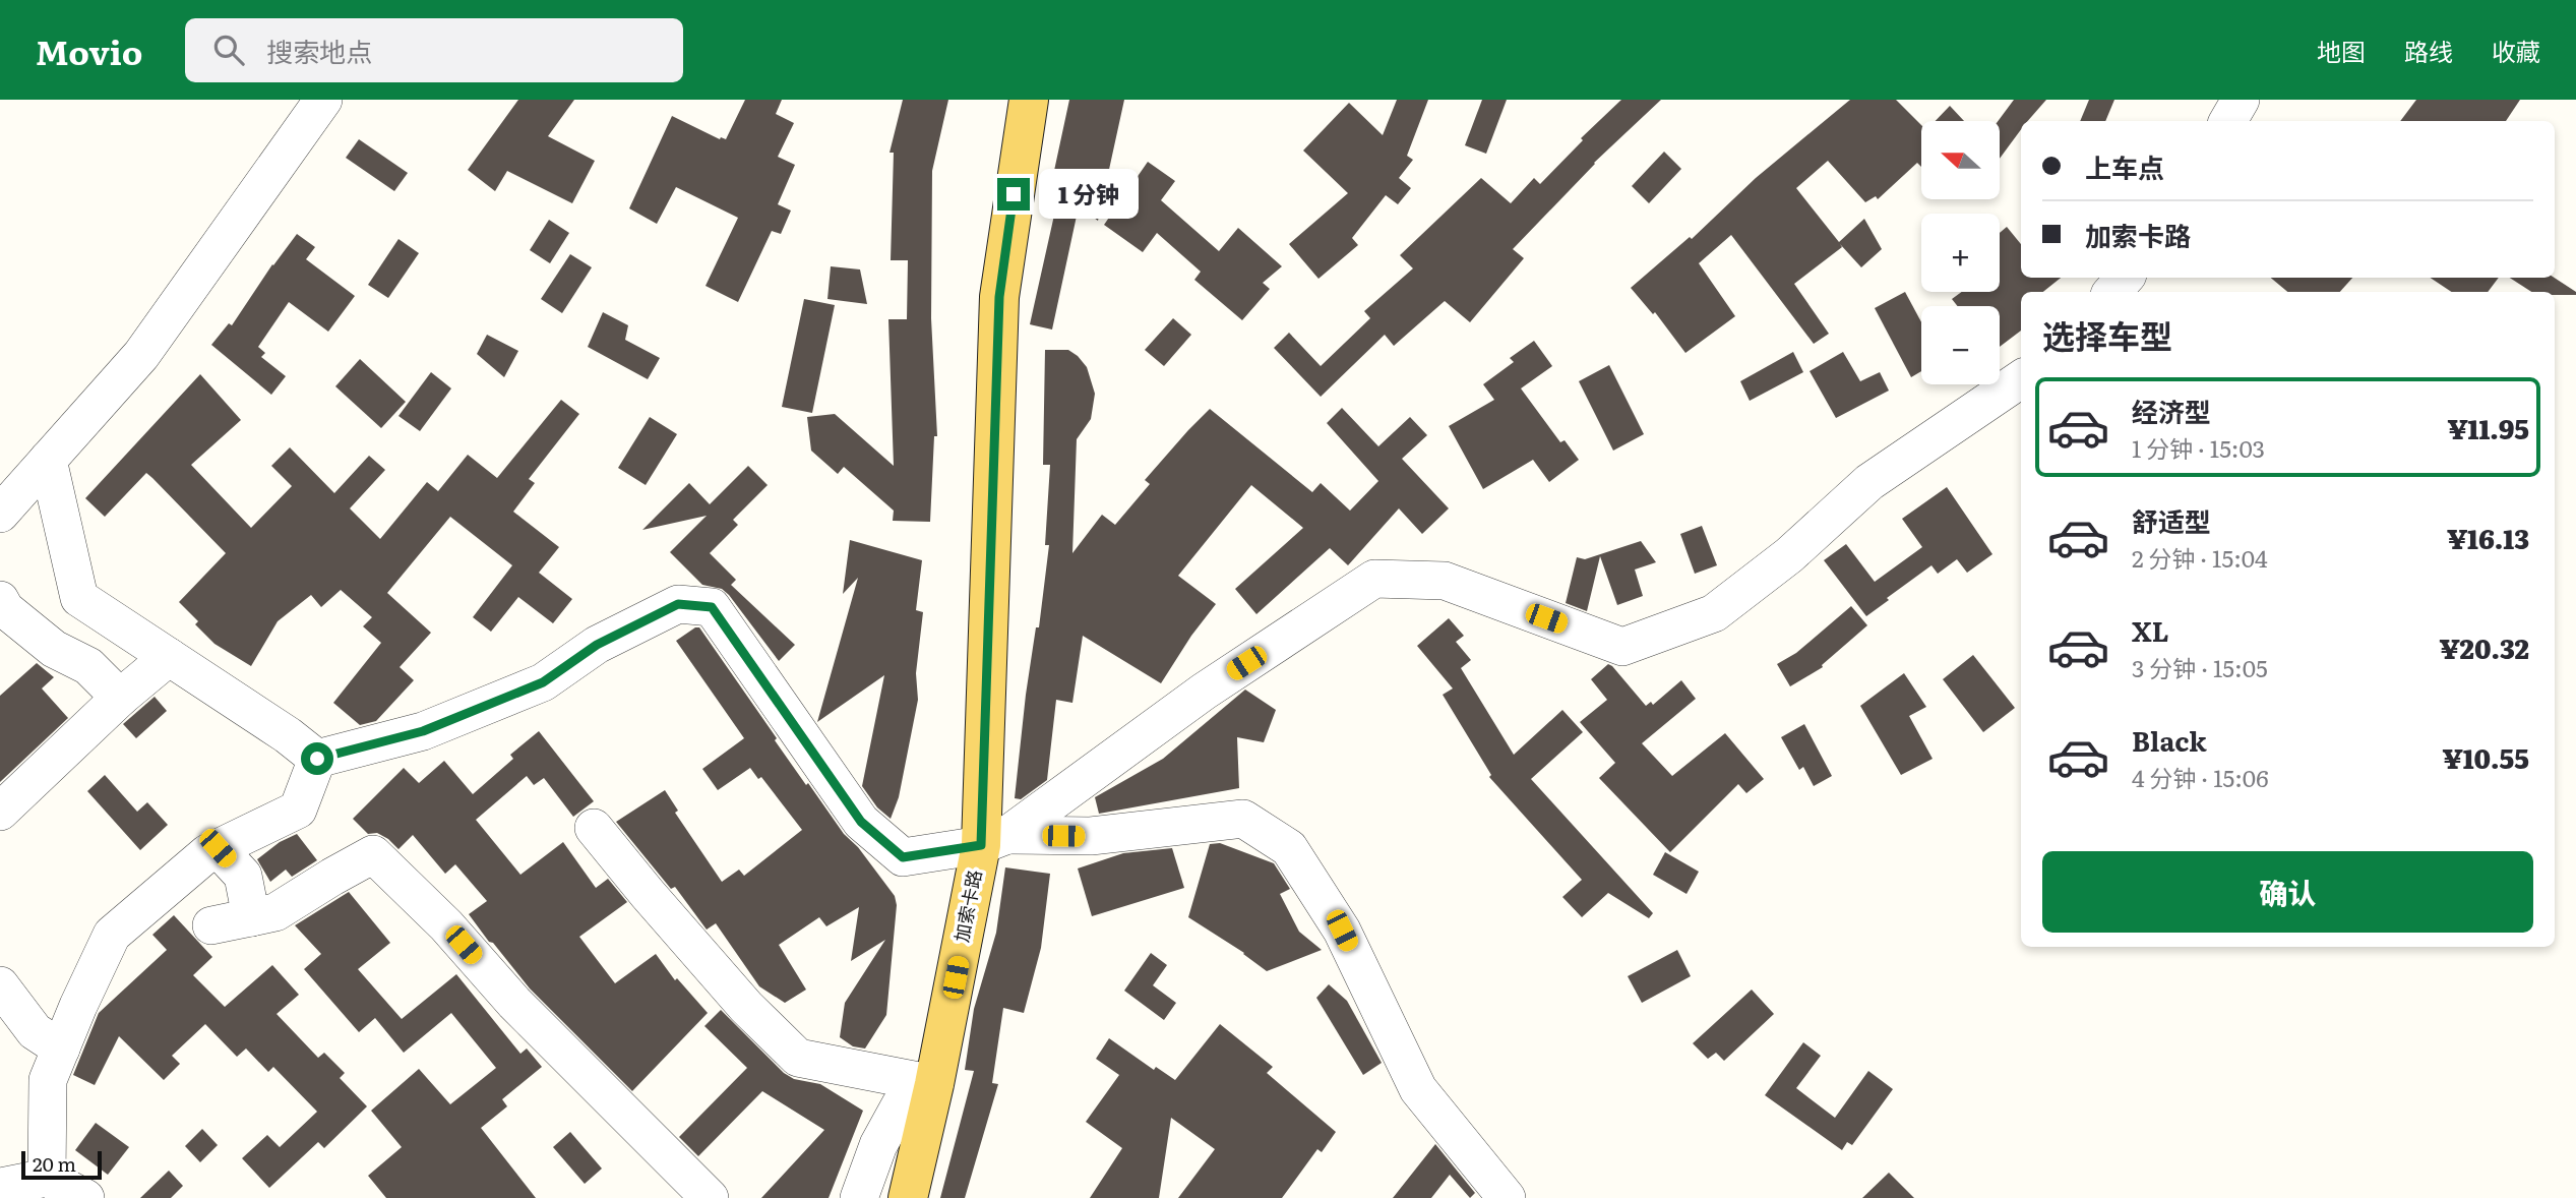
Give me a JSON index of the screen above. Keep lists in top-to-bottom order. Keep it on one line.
{"streets":{"main road":["加索卡路"]},"scale_bar":"20 m","north":"left","page":{"header":"Movio","search":"搜索地点","nav":["地图","路线","收藏"],"map_buttons":["+","−"],"banner":["上车点","加索卡路"],"bubble":"1 分钟","heading":"选择车型","list":[{"name":"经济型","note":"1 分钟 · 15:03","value":"¥11.95"},{"name":"舒适型","note":"2 分钟 · 15:04","value":"¥16.13"},{"name":"XL","note":"3 分钟 · 15:05","value":"¥20.32"},{"name":"Black","note":"4 分钟 · 15:06","value":"¥10.55"}],"buttons":"确认","scale":"20 m"}}
